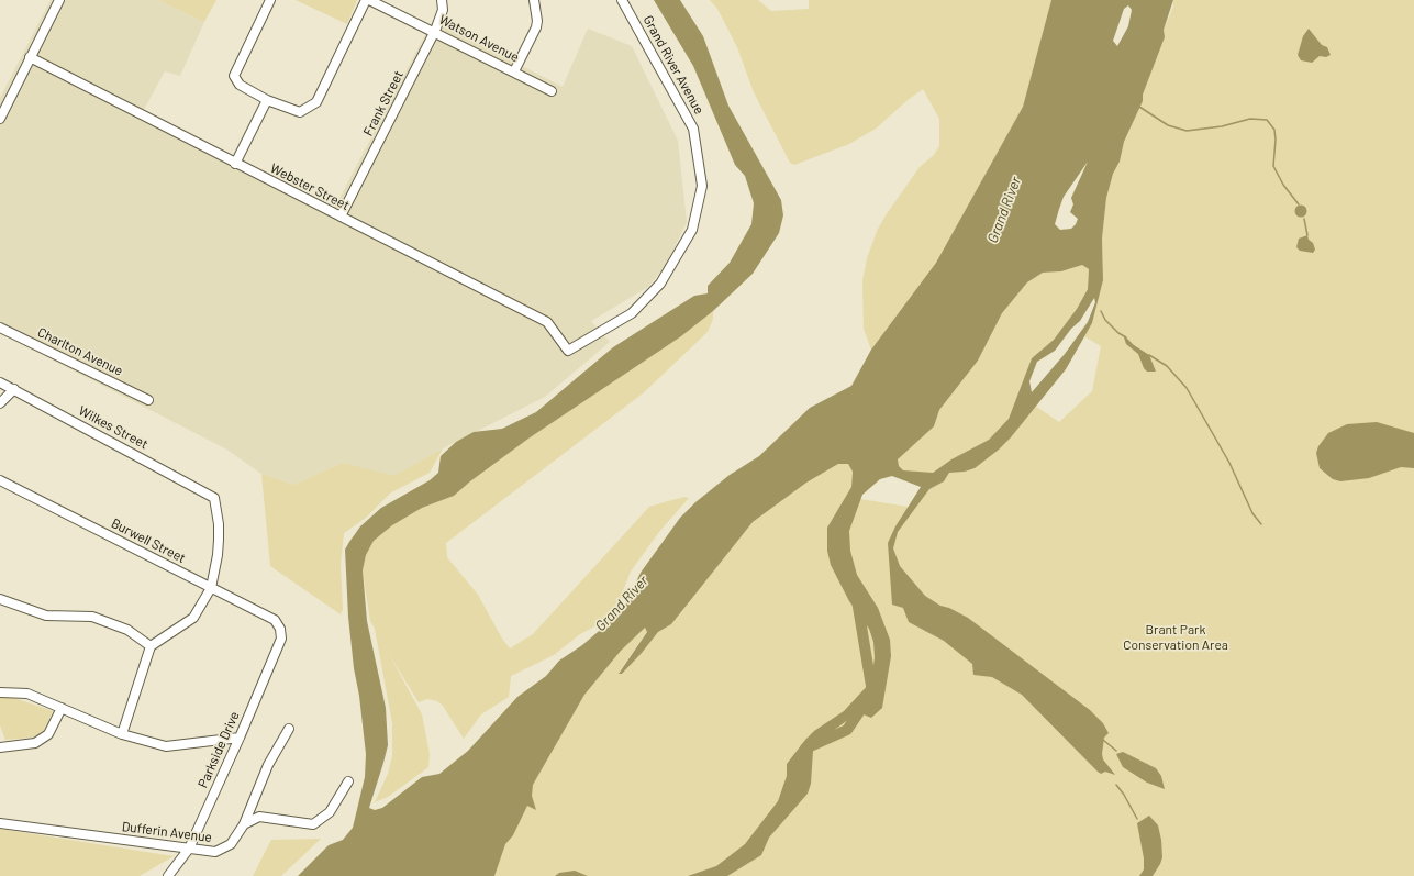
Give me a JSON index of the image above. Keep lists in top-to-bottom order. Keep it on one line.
{"streets":{"street":["Watson Avenue","Grand River Avenue","Frank Street","Webster Street","Charlton Avenue","Wilkes Street","Burwell Street","Parkside Drive","Dufferin Avenue"]},"crossings":[["Watson Avenue","Frank Street"],["Grand River Avenue","Webster Street"],["Frank Street","Webster Street"],["Wilkes Street","Burwell Street"],["Burwell Street","Parkside Drive"],["Parkside Drive","Dufferin Avenue"]],"water":["Grand River"],"parks":["Brant Park Conservation Area"]}
